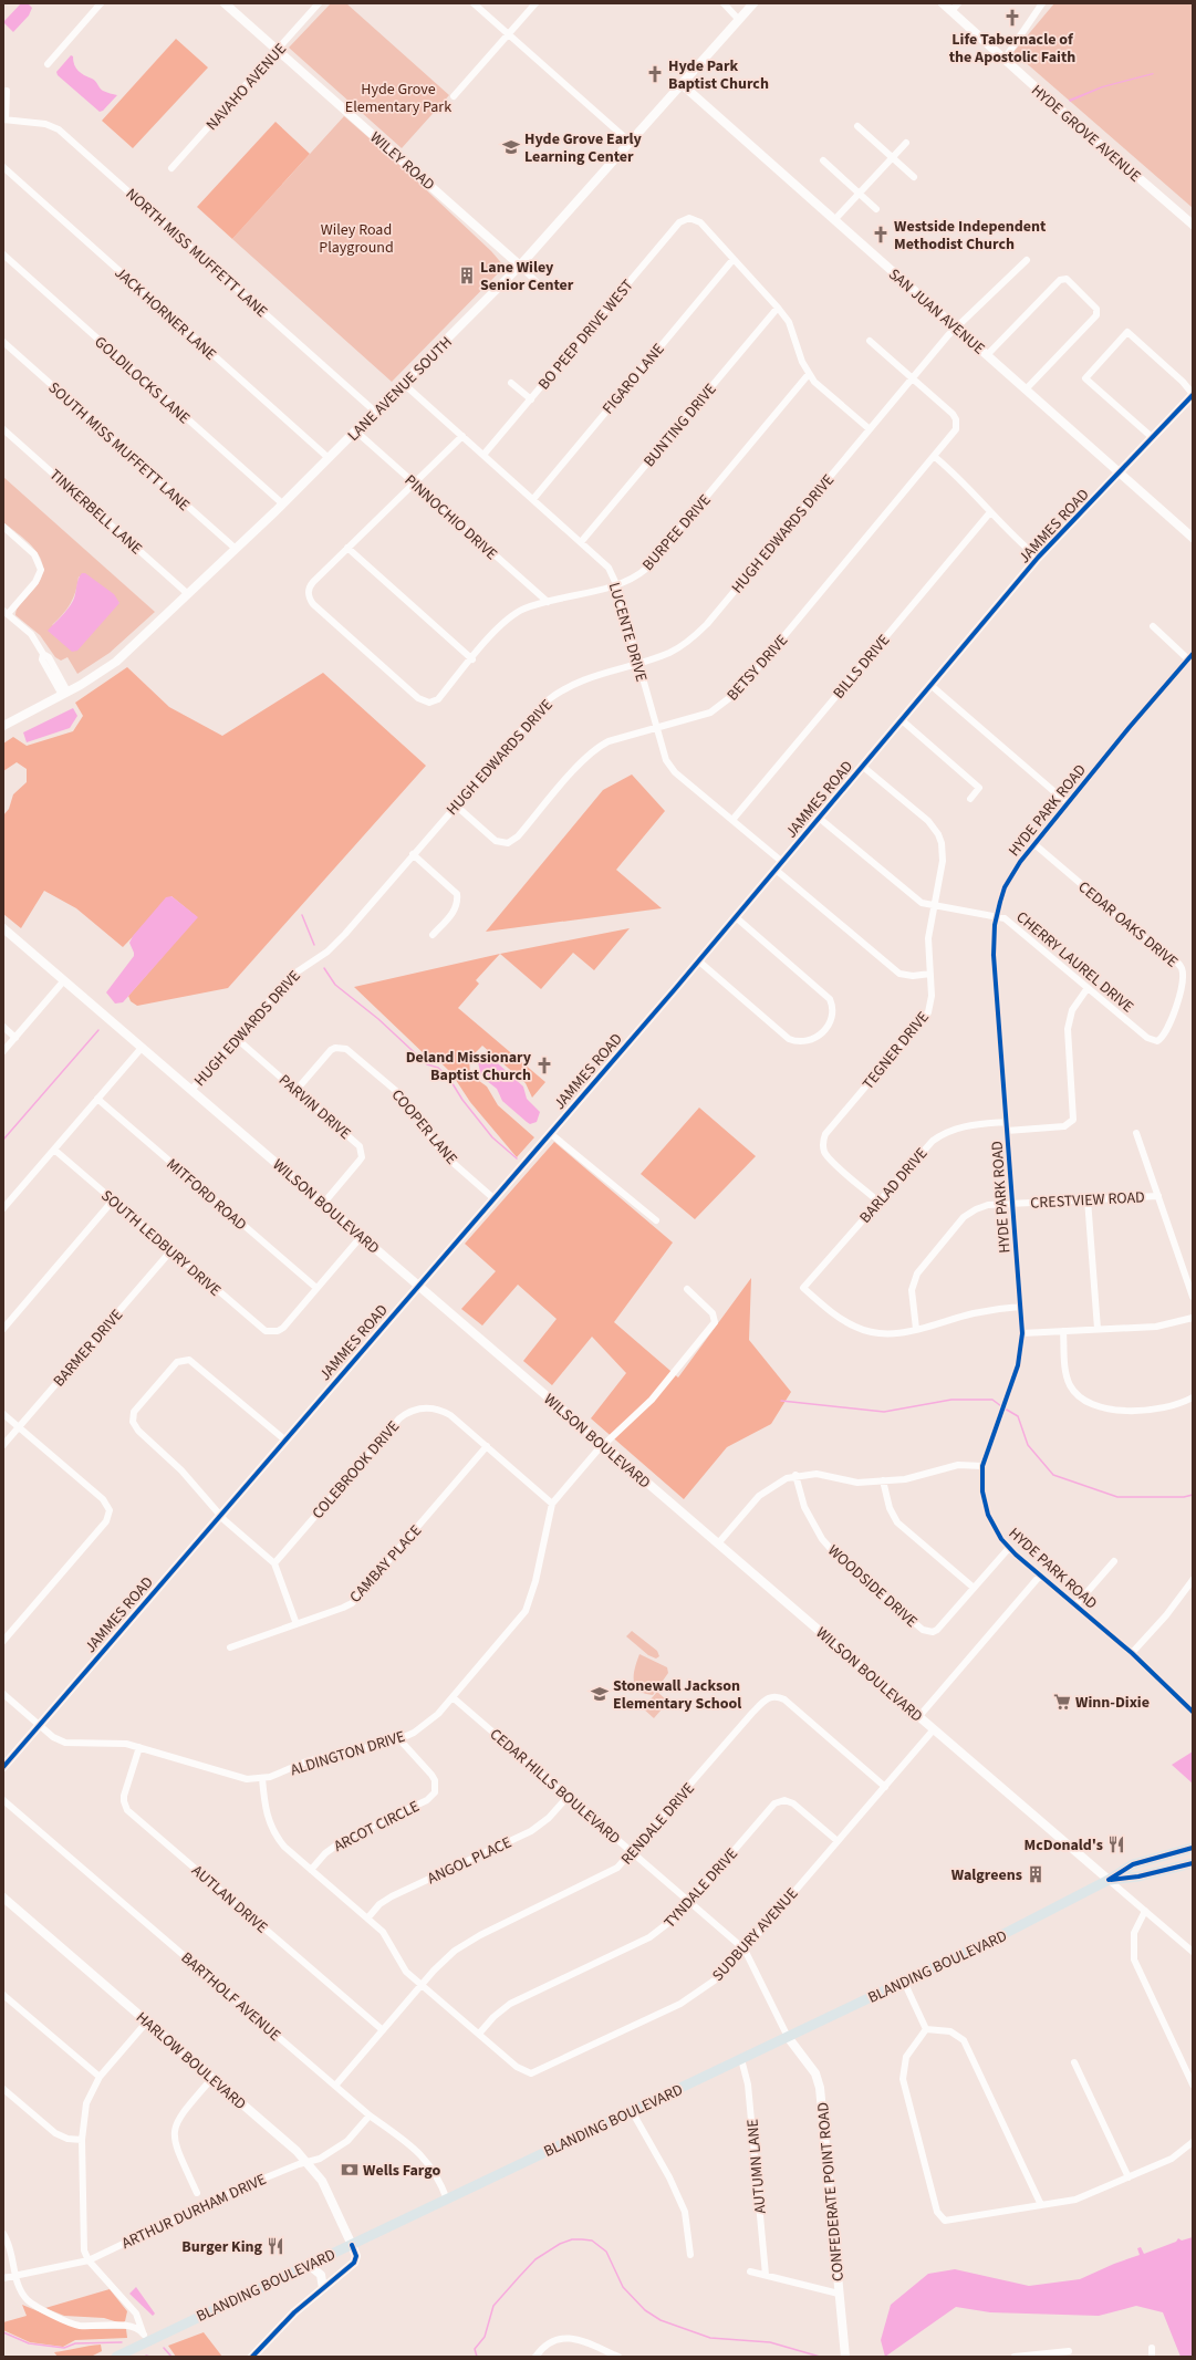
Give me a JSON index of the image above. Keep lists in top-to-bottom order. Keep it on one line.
{"streets":{"main road":["BLANDING BOULEVARD"],"street":["NAVAHO AVENUE","HYDE GROVE AVENUE","WILEY ROAD","NORTH MISS MUFFETT LANE","SAN JUAN AVENUE","JACK HORNER LANE","BO PEEP DRIVE WEST","FIGARO LANE","GOLDILOCKS LANE","LANE AVENUE SOUTH","BUNTING DRIVE","SOUTH MISS MUFFETT LANE","TINKERBELL LANE","PINNOCHIO DRIVE","JAMMES ROAD","BURPEE DRIVE","HUGH EDWARDS DRIVE","LUCENTE DRIVE","BILLS DRIVE","BETSY DRIVE","HYDE PARK ROAD","CEDAR OAKS DRIVE","CHERRY LAUREL DRIVE","TEGNER DRIVE","PARVIN DRIVE","COOPER LANE","BARLAD DRIVE","MITFORD ROAD","CRESTVIEW ROAD","WILSON BOULEVARD","SOUTH LEDBURY DRIVE","BARMER DRIVE","COLEBROOK DRIVE","CAMBAY PLACE","WOODSIDE DRIVE","ALDINGTON DRIVE","CEDAR HILLS BOULEVARD","RENDALE DRIVE","ARCOT CIRCLE","ANGOL PLACE","TYNDALE DRIVE","AUTLAN DRIVE","SUDBURY AVENUE","BARTHOLF AVENUE","HARLOW BOULEVARD","AUTUMN LANE","CONFEDERATE POINT ROAD","ARTHUR DURHAM DRIVE"]},"crossings":[["NAVAHO AVENUE","WILEY ROAD"],["WILEY ROAD","LANE AVENUE SOUTH"],["NORTH MISS MUFFETT LANE","LANE AVENUE SOUTH"],["SAN JUAN AVENUE","LANE AVENUE SOUTH"],["SAN JUAN AVENUE","JAMMES ROAD"],["SAN JUAN AVENUE","HUGH EDWARDS DRIVE"],["JACK HORNER LANE","LANE AVENUE SOUTH"],["BO PEEP DRIVE WEST","FIGARO LANE"],["BO PEEP DRIVE WEST","LUCENTE DRIVE"],["FIGARO LANE","LUCENTE DRIVE"],["GOLDILOCKS LANE","LANE AVENUE SOUTH"],["LANE AVENUE SOUTH","SOUTH MISS MUFFETT LANE"],["LANE AVENUE SOUTH","TINKERBELL LANE"],["LANE AVENUE SOUTH","PINNOCHIO DRIVE"],["LANE AVENUE SOUTH","LUCENTE DRIVE"],["BUNTING DRIVE","LUCENTE DRIVE"],["PINNOCHIO DRIVE","BURPEE DRIVE"],["JAMMES ROAD","LUCENTE DRIVE"],["JAMMES ROAD","CHERRY LAUREL DRIVE"],["JAMMES ROAD","TEGNER DRIVE"],["JAMMES ROAD","COOPER LANE"],["JAMMES ROAD","WILSON BOULEVARD"],["JAMMES ROAD","ALDINGTON DRIVE"],["BURPEE DRIVE","LUCENTE DRIVE"],["HUGH EDWARDS DRIVE","LUCENTE DRIVE"],["HUGH EDWARDS DRIVE","BETSY DRIVE"],["HUGH EDWARDS DRIVE","PARVIN DRIVE"],["HUGH EDWARDS DRIVE","WILSON BOULEVARD"],["LUCENTE DRIVE","BILLS DRIVE"],["LUCENTE DRIVE","BETSY DRIVE"],["HYDE PARK ROAD","CEDAR OAKS DRIVE"],["HYDE PARK ROAD","CHERRY LAUREL DRIVE"],["HYDE PARK ROAD","BARLAD DRIVE"],["HYDE PARK ROAD","CRESTVIEW ROAD"],["HYDE PARK ROAD","WOODSIDE DRIVE"],["CEDAR OAKS DRIVE","CHERRY LAUREL DRIVE"],["CHERRY LAUREL DRIVE","TEGNER DRIVE"],["TEGNER DRIVE","BARLAD DRIVE"],["PARVIN DRIVE","COOPER LANE"],["PARVIN DRIVE","WILSON BOULEVARD"],["BARLAD DRIVE","CRESTVIEW ROAD"],["MITFORD ROAD","SOUTH LEDBURY DRIVE"],["WILSON BOULEVARD","ALDINGTON DRIVE"],["WILSON BOULEVARD","SUDBURY AVENUE"],["WILSON BOULEVARD","BLANDING BOULEVARD"],["SOUTH LEDBURY DRIVE","BARMER DRIVE"],["COLEBROOK DRIVE","CAMBAY PLACE"],["COLEBROOK DRIVE","ALDINGTON DRIVE"],["ALDINGTON DRIVE","CEDAR HILLS BOULEVARD"],["ALDINGTON DRIVE","ARCOT CIRCLE"],["ALDINGTON DRIVE","AUTLAN DRIVE"],["CEDAR HILLS BOULEVARD","RENDALE DRIVE"],["CEDAR HILLS BOULEVARD","ANGOL PLACE"],["CEDAR HILLS BOULEVARD","TYNDALE DRIVE"],["CEDAR HILLS BOULEVARD","SUDBURY AVENUE"],["CEDAR HILLS BOULEVARD","BLANDING BOULEVARD"],["CEDAR HILLS BOULEVARD","CONFEDERATE POINT ROAD"],["RENDALE DRIVE","AUTLAN DRIVE"],["RENDALE DRIVE","SUDBURY AVENUE"],["RENDALE DRIVE","BARTHOLF AVENUE"],["TYNDALE DRIVE","SUDBURY AVENUE"],["BLANDING BOULEVARD","BARTHOLF AVENUE"],["BLANDING BOULEVARD","HARLOW BOULEVARD"],["BLANDING BOULEVARD","AUTUMN LANE"],["BLANDING BOULEVARD","CONFEDERATE POINT ROAD"],["BARTHOLF AVENUE","ARTHUR DURHAM DRIVE"],["HARLOW BOULEVARD","ARTHUR DURHAM DRIVE"]],"parks":["Hyde Grove Elementary Park","Wiley Road Playground"],"places":{"church":["Life Tabernacle of the Apostolic Faith","Hyde Park Baptist Church","Westside Independent Methodist Church","Deland Missionary Baptist Church"],"school or university":["Hyde Grove Early Learning Center","Stonewall Jackson Elementary School"],"building":["Lane Wiley Senior Center","Walgreens"],"supermarket":["Winn-Dixie"],"restaurant":["McDonald's","Burger King"],"bank":["Wells Fargo"]}}
